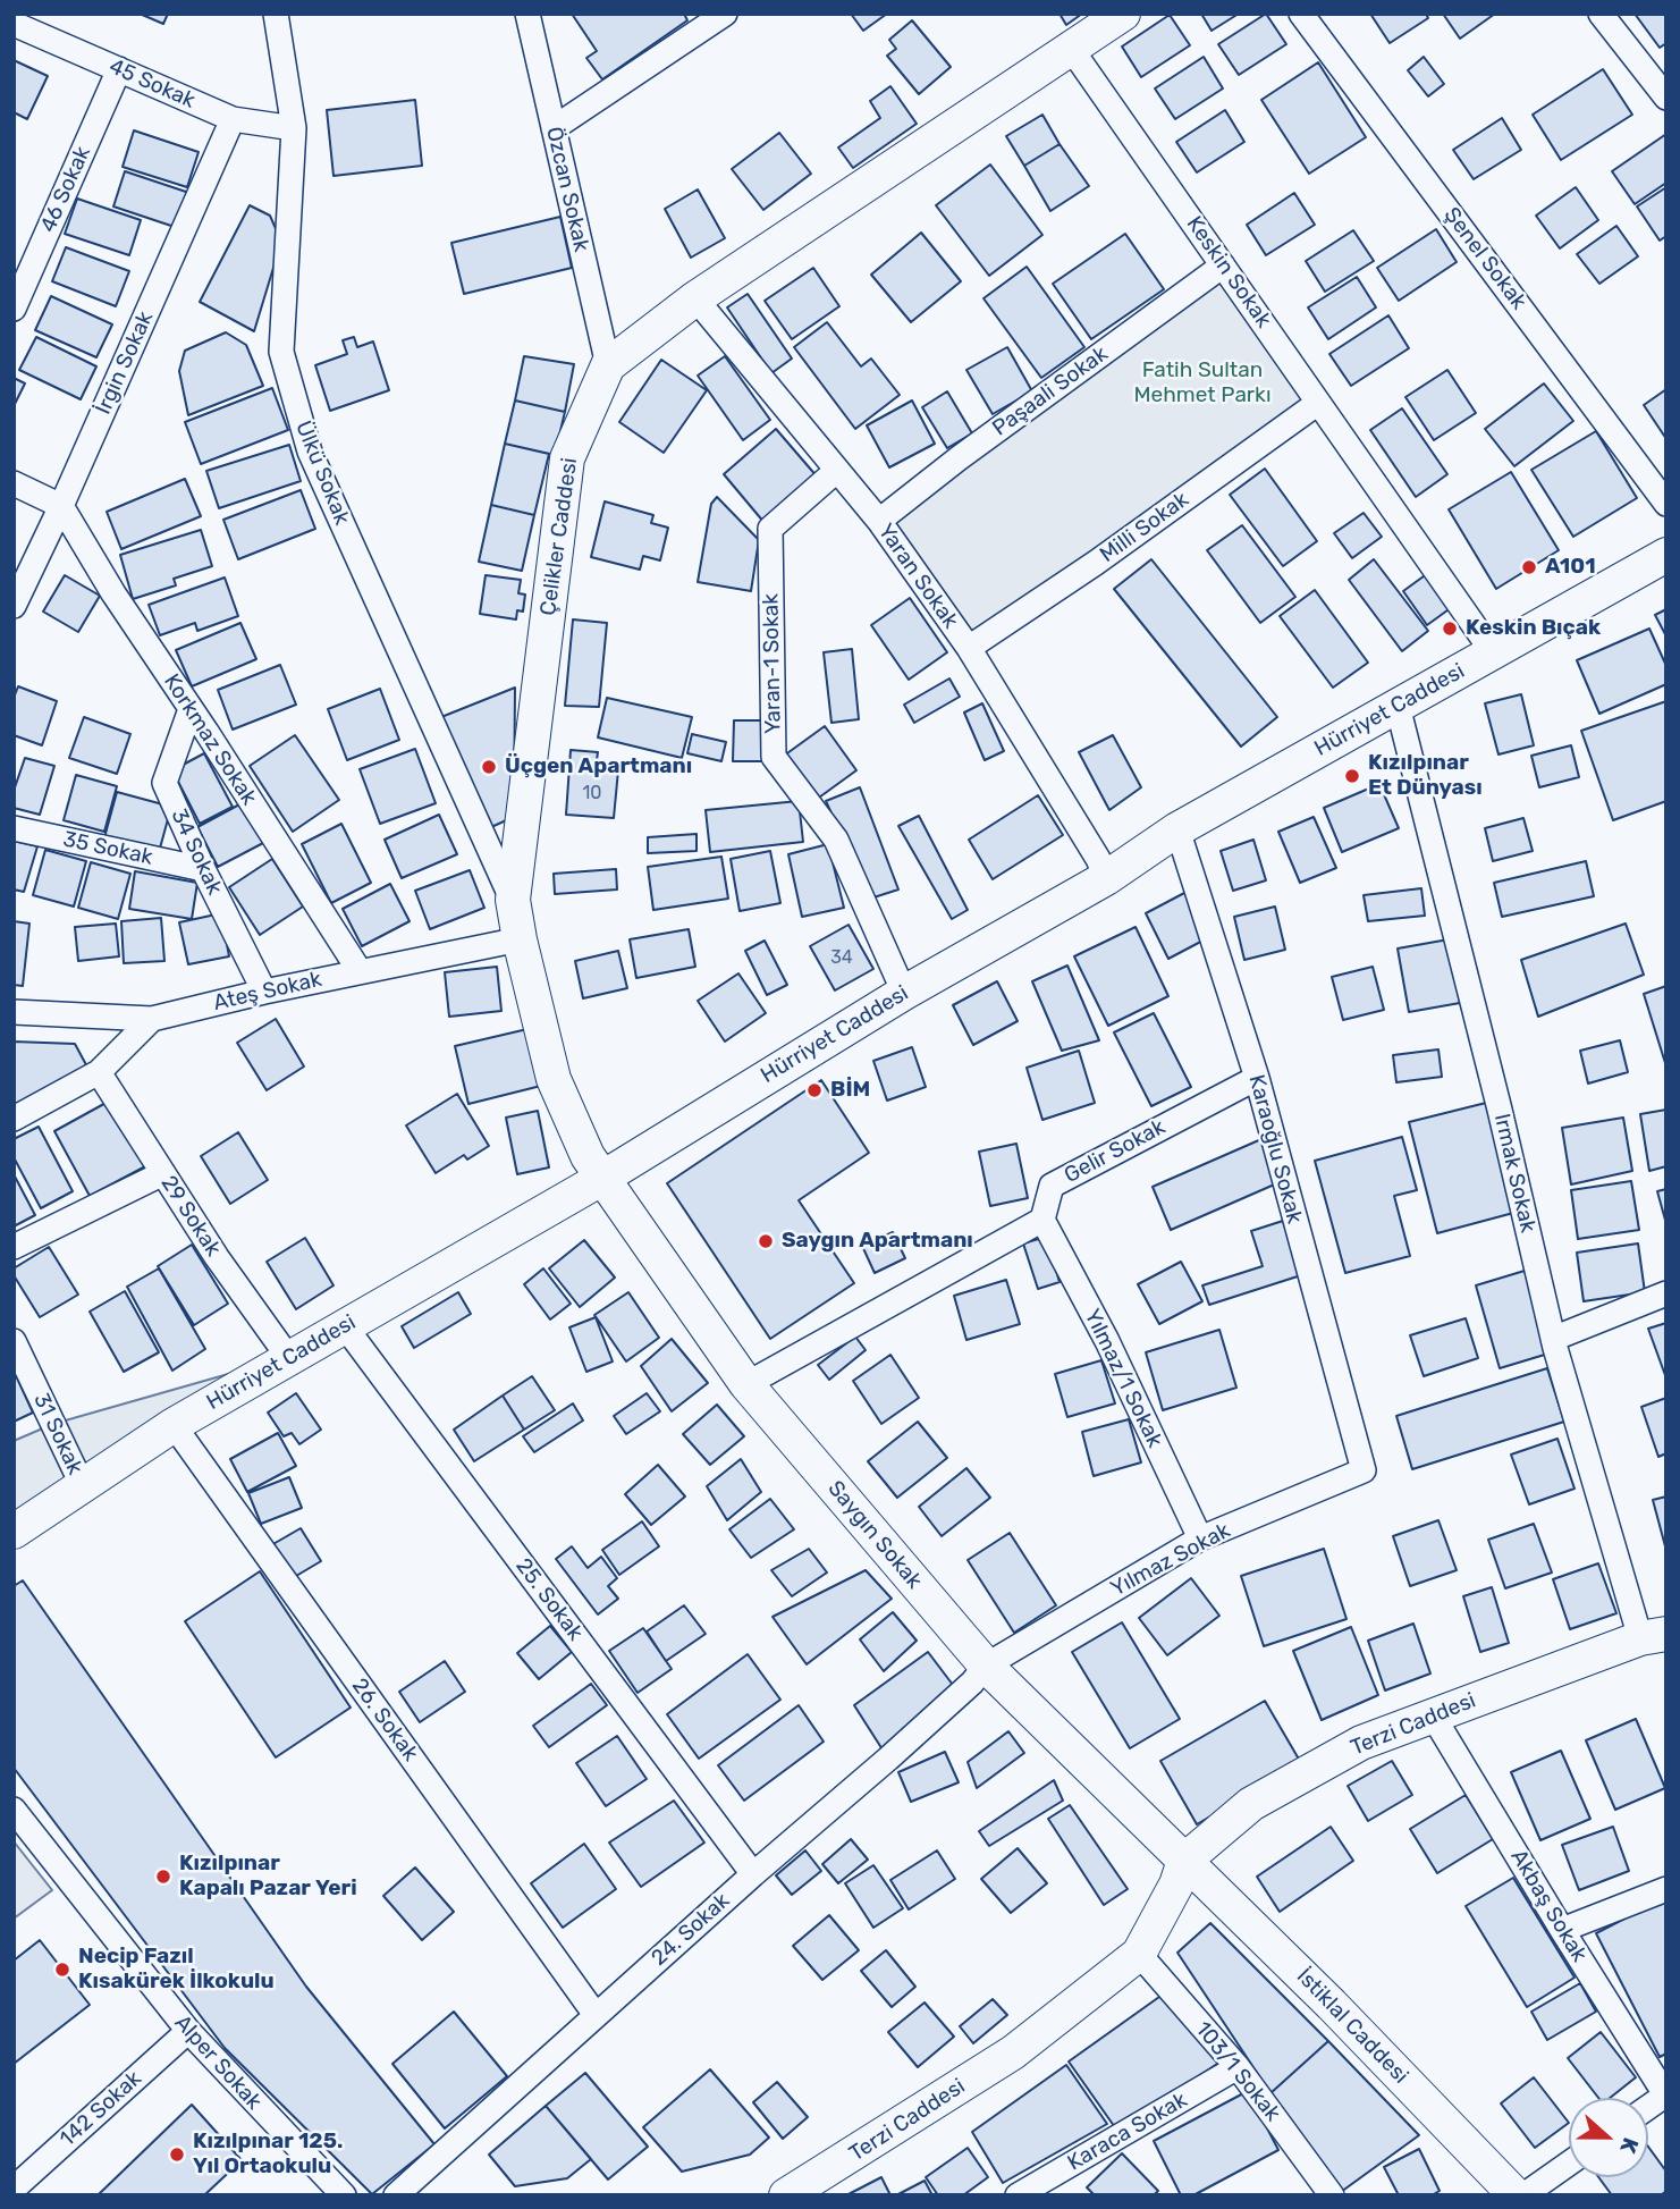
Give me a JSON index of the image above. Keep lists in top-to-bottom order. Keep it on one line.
{"streets":{"street":["45 Sokak","46 Sokak","Özcan Sokak","Şenel Sokak","Keskin Sokak","İrgin Sokak","Paşaali Sokak","Ülkü Sokak","Milli Sokak","Çelikler Caddesi","Yaran Sokak","Yaran-1 Sokak","Hürriyet Caddesi","Korkmaz Sokak","35 Sokak","34 Sokak","Ateş Sokak","Karaoğlu Sokak","Gelir Sokak","Irmak Sokak","29 Sokak","Yılmaz/1 Sokak","31 Sokak","Saygın Sokak","Yılmaz Sokak","25. Sokak","26. Sokak","Terzi Caddesi","Akbaş Sokak","24. Sokak","İstiklal Caddesi","Alper Sokak","103/1 Sokak","142 Sokak","Karaca Sokak"]},"crossings":[["45 Sokak","46 Sokak"],["45 Sokak","İrgin Sokak"],["45 Sokak","Ülkü Sokak"],["Özcan Sokak","Çelikler Caddesi"],["Keskin Sokak","Paşaali Sokak"],["Keskin Sokak","Milli Sokak"],["Keskin Sokak","Çelikler Caddesi"],["Keskin Sokak","Hürriyet Caddesi"],["İrgin Sokak","Korkmaz Sokak"],["Paşaali Sokak","Yaran Sokak"],["Ülkü Sokak","Çelikler Caddesi"],["Milli Sokak","Yaran Sokak"],["Çelikler Caddesi","Yaran Sokak"],["Çelikler Caddesi","Hürriyet Caddesi"],["Çelikler Caddesi","Ateş Sokak"],["Çelikler Caddesi","Saygın Sokak"],["Yaran Sokak","Yaran-1 Sokak"],["Yaran Sokak","Hürriyet Caddesi"],["Yaran-1 Sokak","Hürriyet Caddesi"],["Hürriyet Caddesi","Karaoğlu Sokak"],["Hürriyet Caddesi","Irmak Sokak"],["Hürriyet Caddesi","29 Sokak"],["Hürriyet Caddesi","31 Sokak"],["Hürriyet Caddesi","Saygın Sokak"],["Hürriyet Caddesi","25. Sokak"],["Hürriyet Caddesi","26. Sokak"],["Korkmaz Sokak","34 Sokak"],["Korkmaz Sokak","Ateş Sokak"],["35 Sokak","34 Sokak"],["34 Sokak","Ateş Sokak"],["Karaoğlu Sokak","Gelir Sokak"],["Karaoğlu Sokak","Yılmaz Sokak"],["Gelir Sokak","Yılmaz/1 Sokak"],["Irmak Sokak","Terzi Caddesi"],["Yılmaz/1 Sokak","Yılmaz Sokak"],["Saygın Sokak","Yılmaz Sokak"],["Saygın Sokak","Terzi Caddesi"],["Saygın Sokak","24. Sokak"],["Saygın Sokak","İstiklal Caddesi"],["Yılmaz Sokak","24. Sokak"],["25. Sokak","24. Sokak"],["26. Sokak","24. Sokak"],["Terzi Caddesi","Akbaş Sokak"],["Terzi Caddesi","İstiklal Caddesi"],["Terzi Caddesi","103/1 Sokak"],["Alper Sokak","142 Sokak"],["103/1 Sokak","Karaca Sokak"]],"parks":["Fatih Sultan Mehmet Parkı"],"places":["A101","Keskin Bıçak","Üçgen Apartmanı","Kızılpınar Et Dünyası","BİM","Saygın Apartmanı","Kızılpınar Kapalı Pazar Yeri","Necip Fazıl Kısakürek İlkokulu","Kızılpınar 125. Yıl Ortaokulu"],"house_numbers":["10","34"],"north":"right"}
